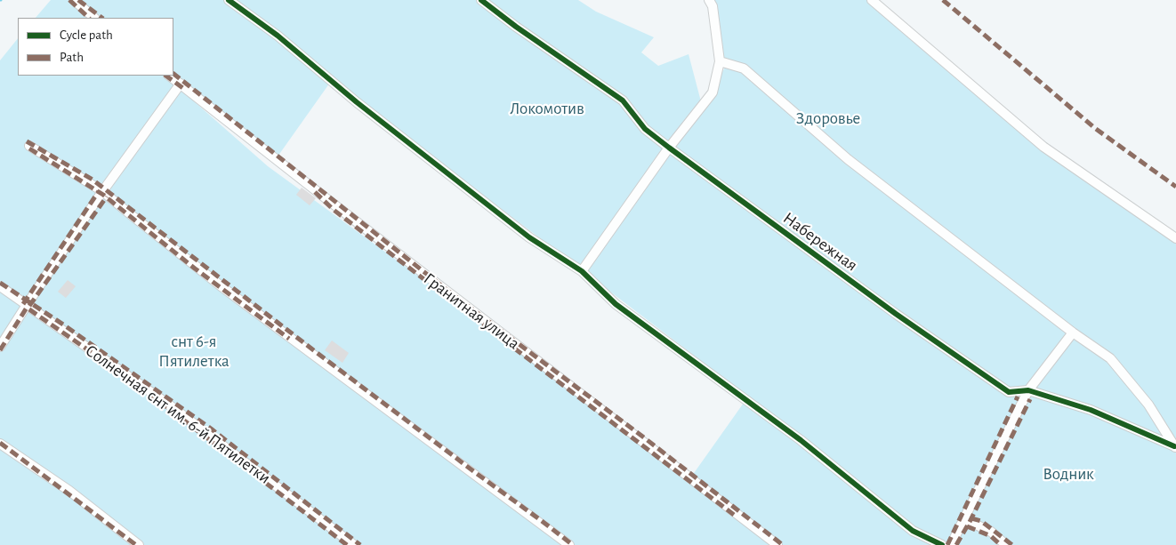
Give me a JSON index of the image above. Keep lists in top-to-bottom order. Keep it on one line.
{"streets":{"street":["Набережная","Гранитная улица","Солнечная снт им. 6-й Пятилетки"]},"parks":["Локомотив","Здоровье","снт 6-я Пятилетка","Водник"],"legend":["Cycle path","Path"]}
